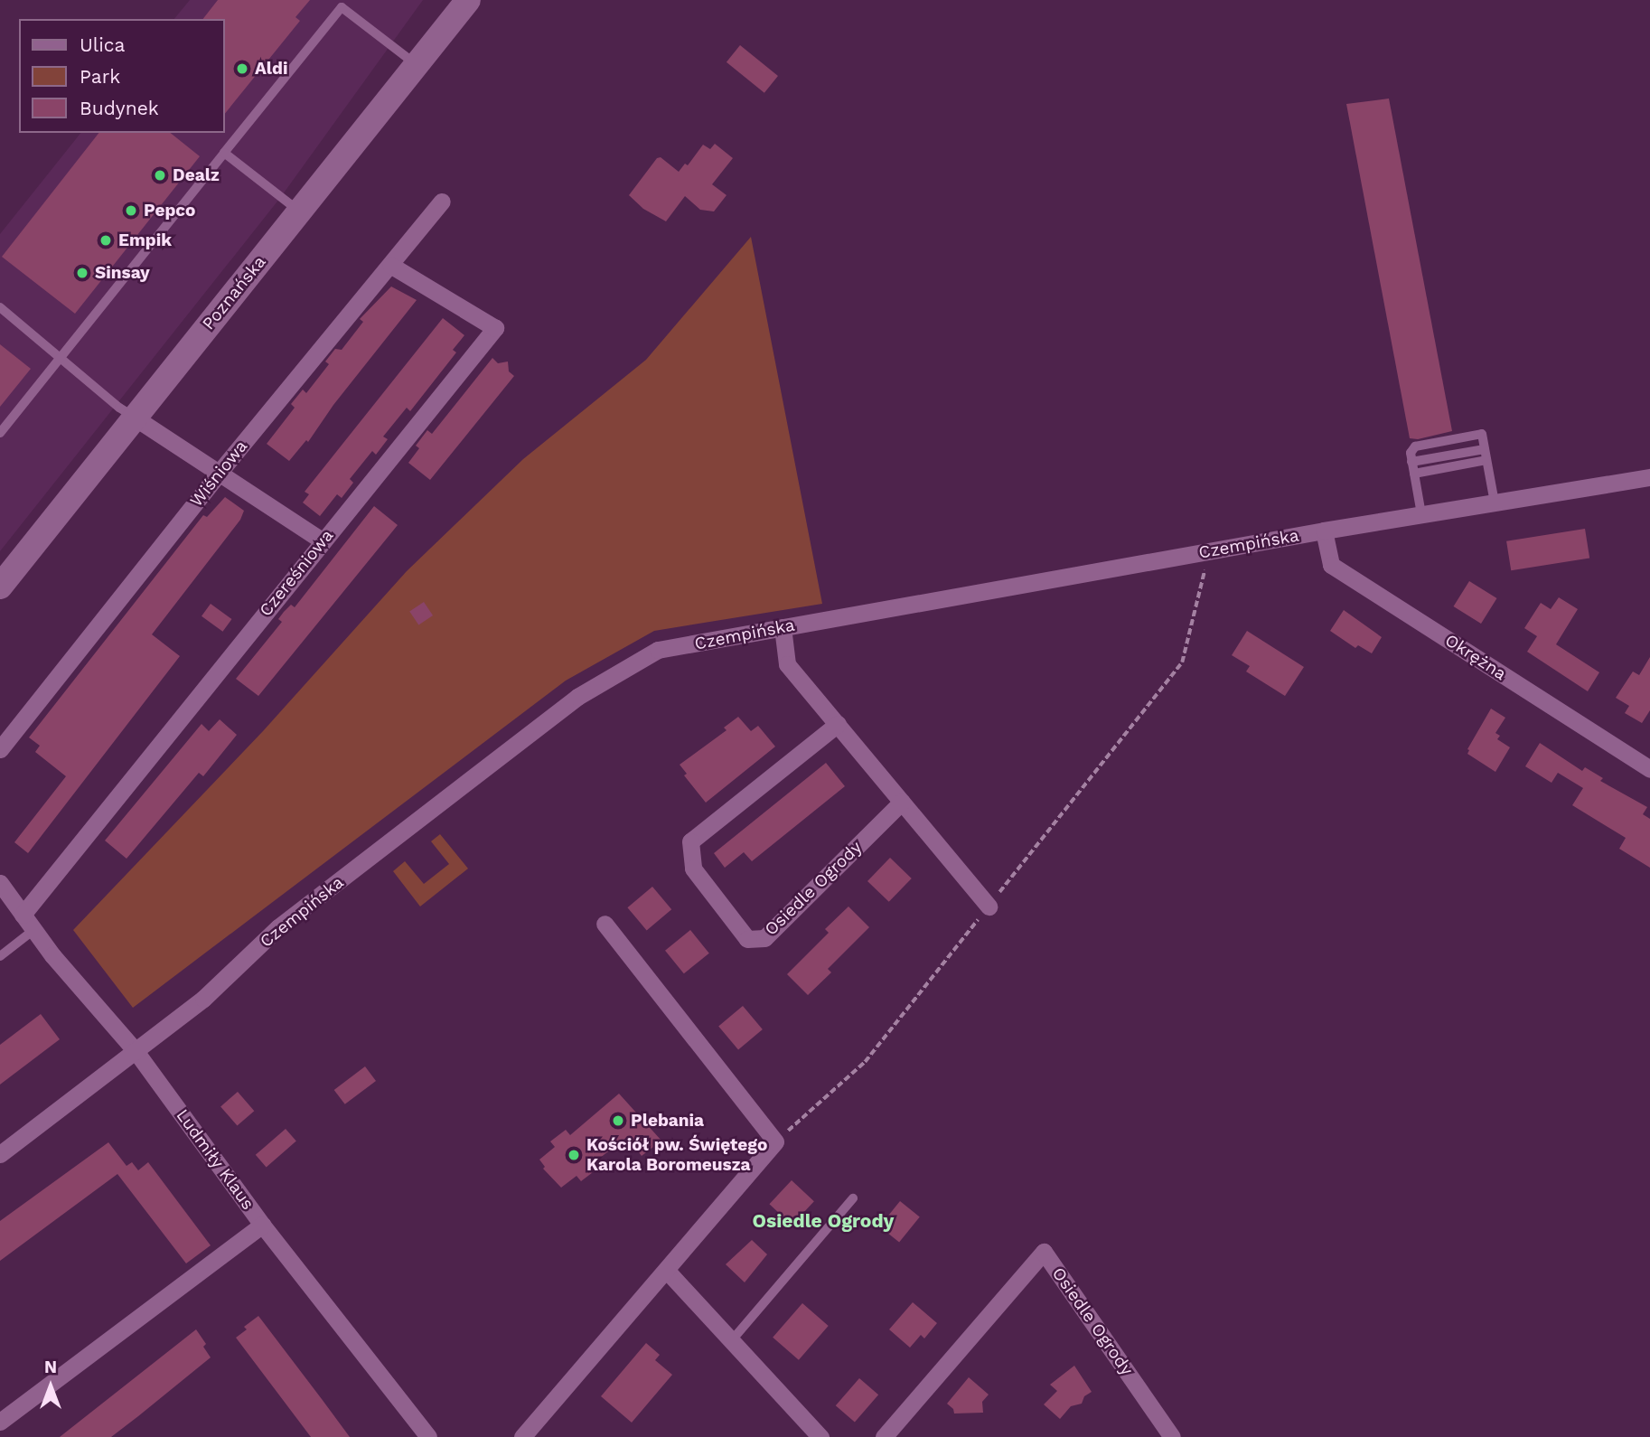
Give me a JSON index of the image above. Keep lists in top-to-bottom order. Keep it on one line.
{"streets":{"street":["Poznańska","Wiśniowa","Czempińska","Czereśniowa","Okrężna","Osiedle Ogrody","Ludmiły Klaus"]},"crossings":[["Wiśniowa","Czereśniowa"],["Czempińska","Okrężna"],["Czempińska","Ludmiły Klaus"],["Czereśniowa","Ludmiły Klaus"]],"districts":["Osiedle Ogrody"],"places":["Aldi","Dealz","Pepco","Empik","Sinsay","Plebania","Kościół pw. Świętego Karola Boromeusza"],"legend":["Ulica","Park","Budynek"],"north":"top"}
